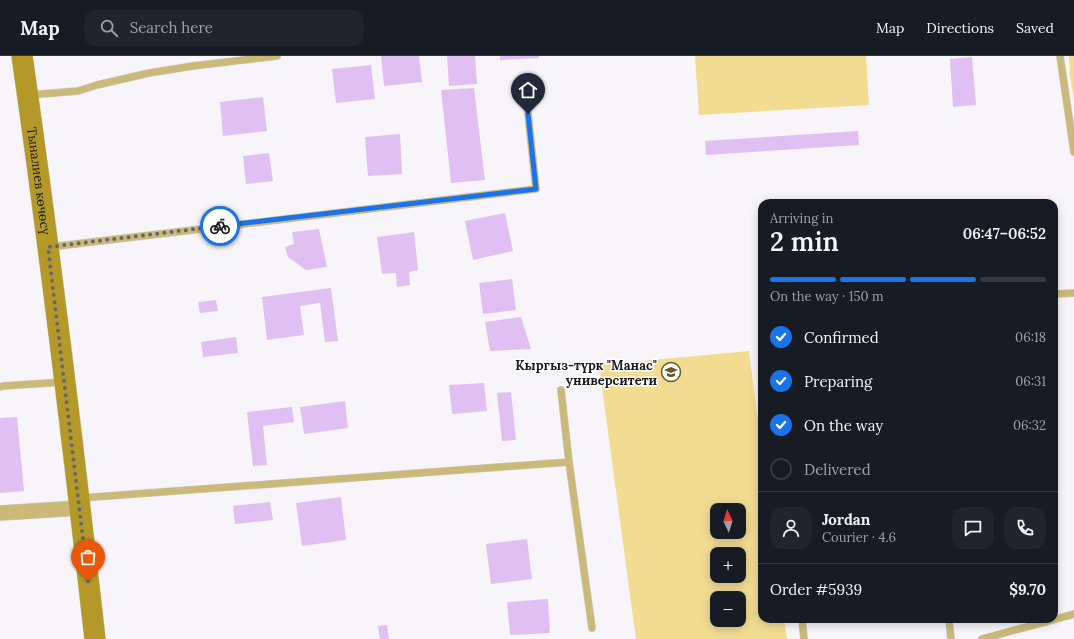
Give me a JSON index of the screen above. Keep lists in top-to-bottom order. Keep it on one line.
{"streets":{"main road":["Тыналиев көчөсү"]},"places":{"school or university":["Кыргыз-түрк \"Манас\" университети"]},"north":"top","page":{"header":"Map","search":"Search here","nav":["Map","Directions","Saved"],"heading":["2 min","Arriving in","06:47–06:52"],"panel":["Jordan","Courier · 4.6","Order #5939","$9.70"],"bar":"On the way · 150 m","list":[["Confirmed","06:18"],["Preparing","06:31"],["On the way","06:32"],"Delivered"],"map_buttons":["+","−"]}}
